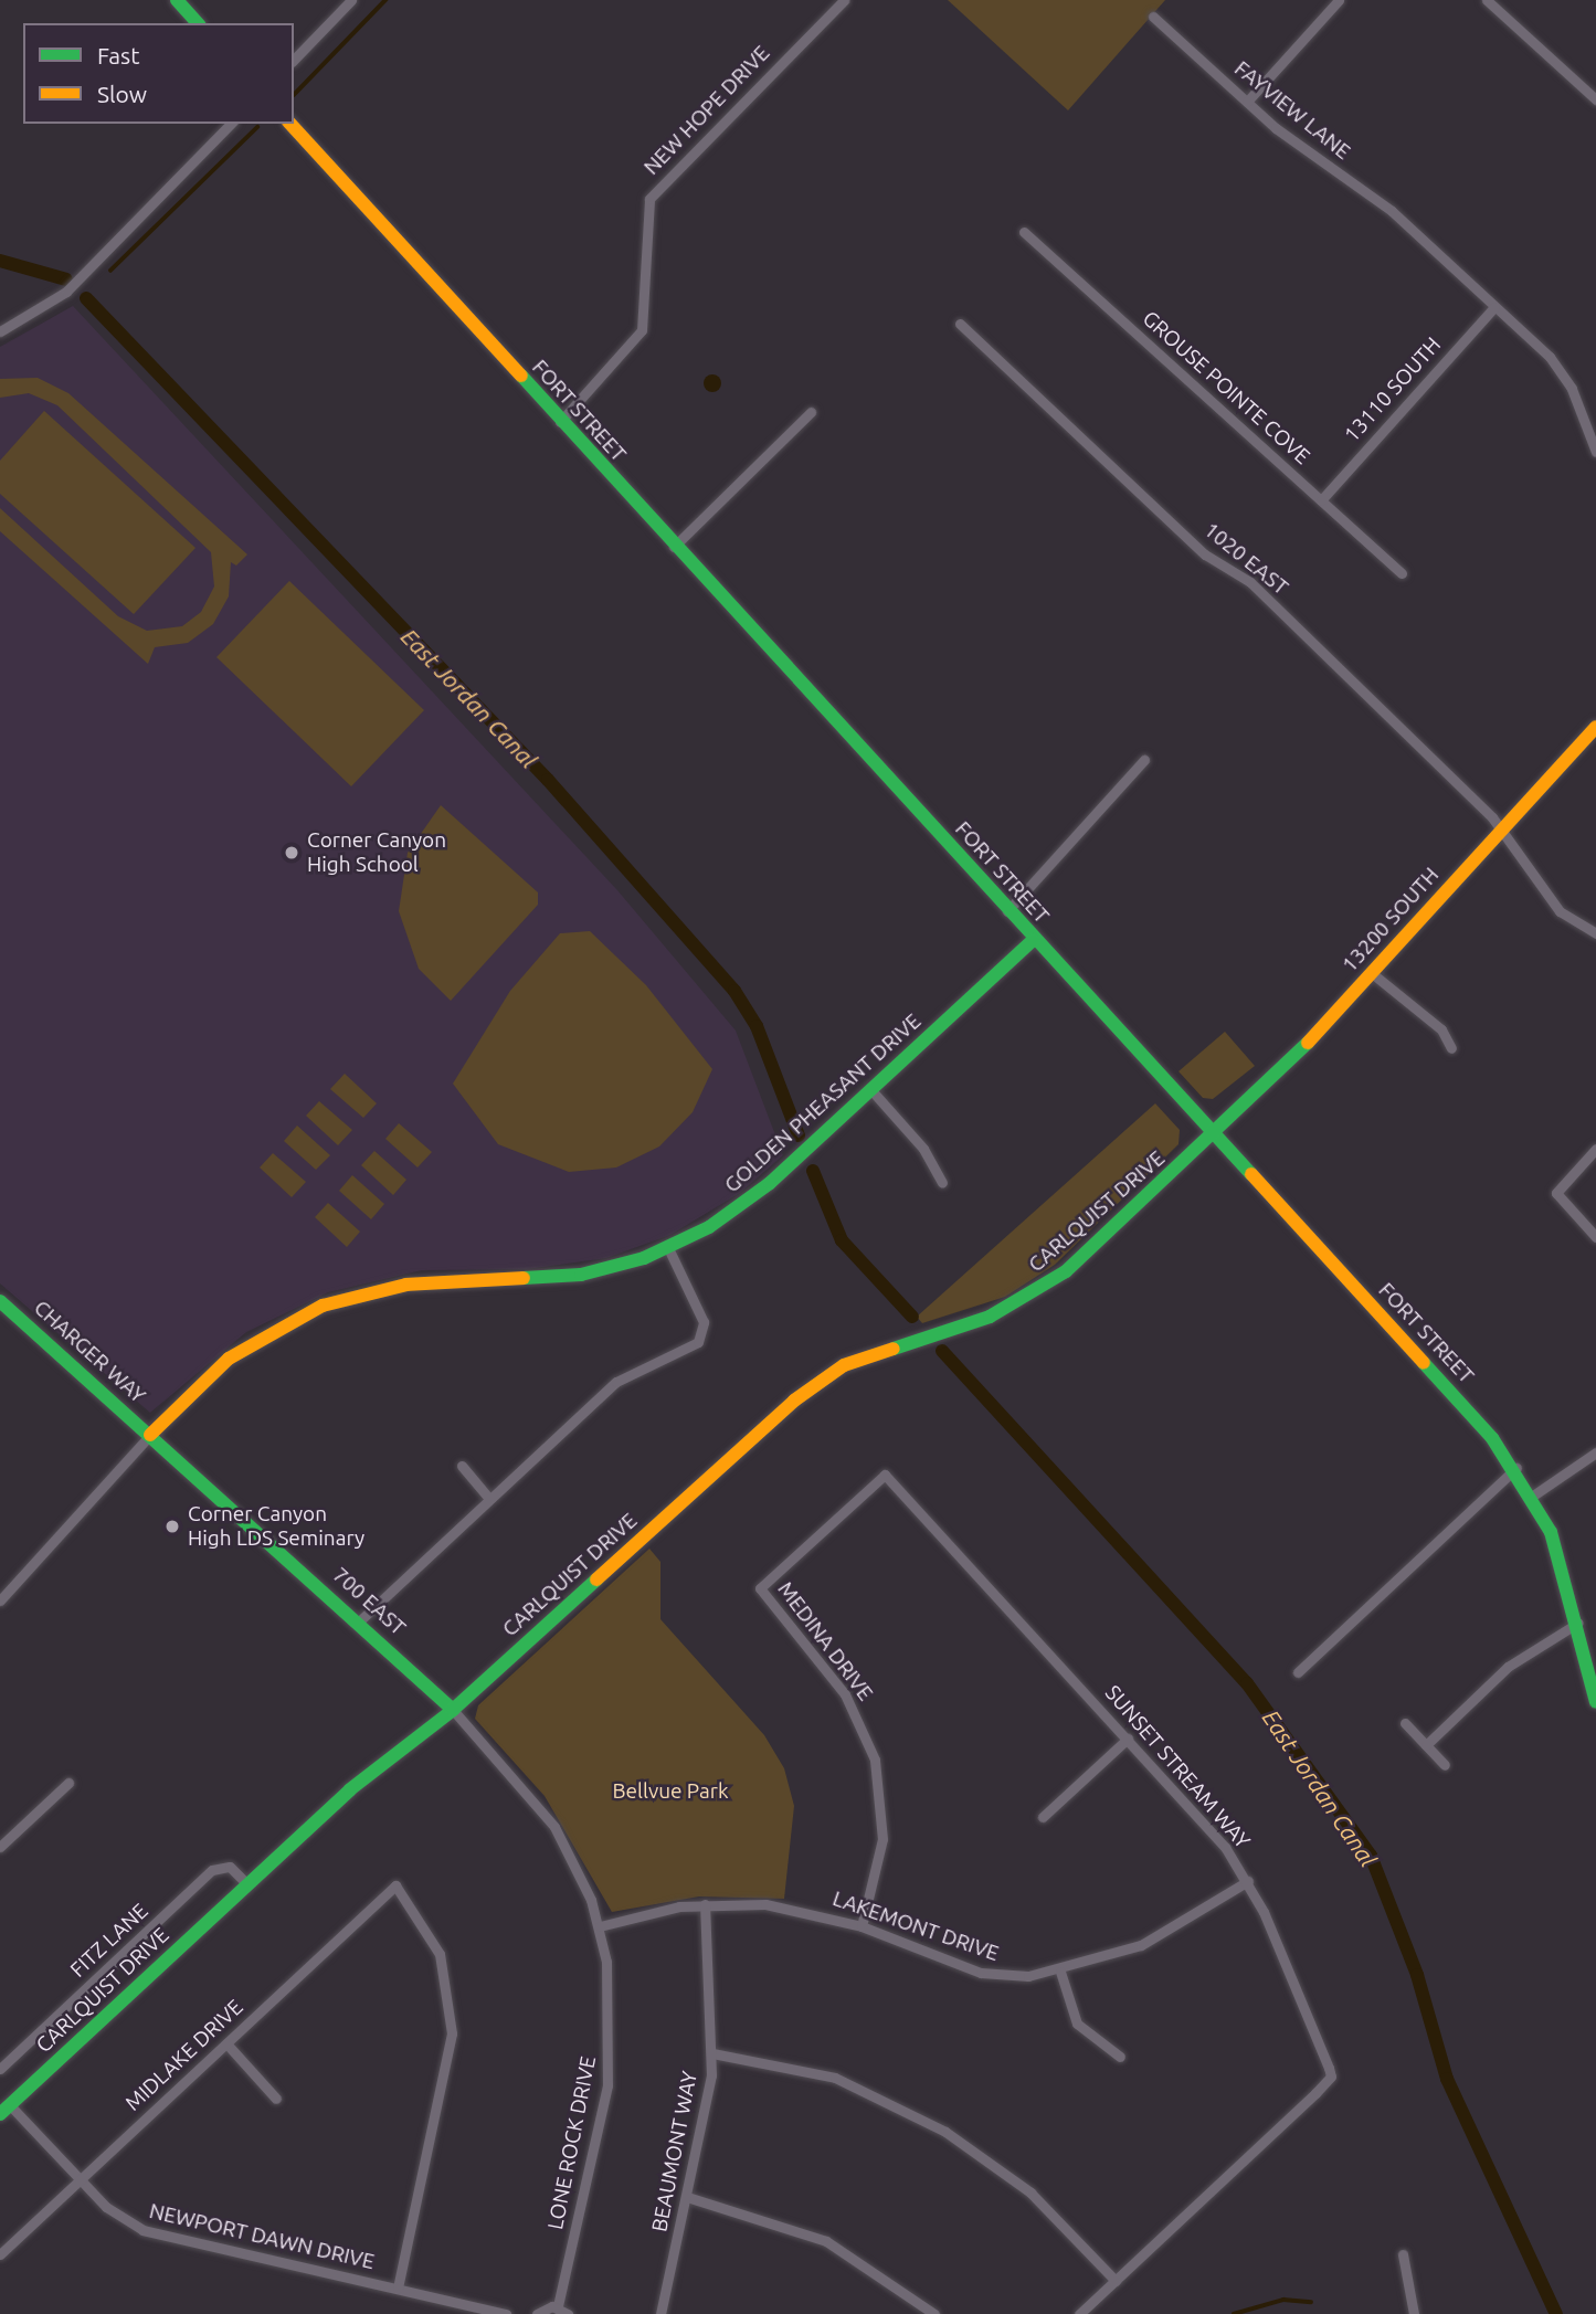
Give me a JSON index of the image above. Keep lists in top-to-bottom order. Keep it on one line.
{"streets":{"street":["NEW HOPE DRIVE","FAYVIEW LANE","GROUSE POINTE COVE","13110 SOUTH","FORT STREET","1020 EAST","13200 SOUTH","GOLDEN PHEASANT DRIVE","CARLQUIST DRIVE","CHARGER WAY","700 EAST","MEDINA DRIVE","SUNSET STREAM WAY","LAKEMONT DRIVE","FITZ LANE","MIDLAKE DRIVE","LONE ROCK DRIVE","BEAUMONT WAY","NEWPORT DAWN DRIVE"]},"crossings":[["NEW HOPE DRIVE","FORT STREET"],["FAYVIEW LANE","13110 SOUTH"],["GROUSE POINTE COVE","13110 SOUTH"],["FORT STREET","13200 SOUTH"],["FORT STREET","GOLDEN PHEASANT DRIVE"],["FORT STREET","CARLQUIST DRIVE"],["1020 EAST","13200 SOUTH"],["13200 SOUTH","CARLQUIST DRIVE"],["GOLDEN PHEASANT DRIVE","CHARGER WAY"],["GOLDEN PHEASANT DRIVE","700 EAST"],["CARLQUIST DRIVE","700 EAST"],["CARLQUIST DRIVE","FITZ LANE"],["CARLQUIST DRIVE","LONE ROCK DRIVE"],["CARLQUIST DRIVE","NEWPORT DAWN DRIVE"],["CHARGER WAY","700 EAST"],["700 EAST","LONE ROCK DRIVE"],["MEDINA DRIVE","SUNSET STREAM WAY"],["MEDINA DRIVE","LAKEMONT DRIVE"],["SUNSET STREAM WAY","LAKEMONT DRIVE"],["LAKEMONT DRIVE","LONE ROCK DRIVE"],["LAKEMONT DRIVE","BEAUMONT WAY"],["MIDLAKE DRIVE","NEWPORT DAWN DRIVE"]],"water":["East Jordan Canal"],"parks":["Bellvue Park"],"places":["Corner Canyon High School","Corner Canyon High LDS Seminary"],"legend":["Fast","Slow"]}
